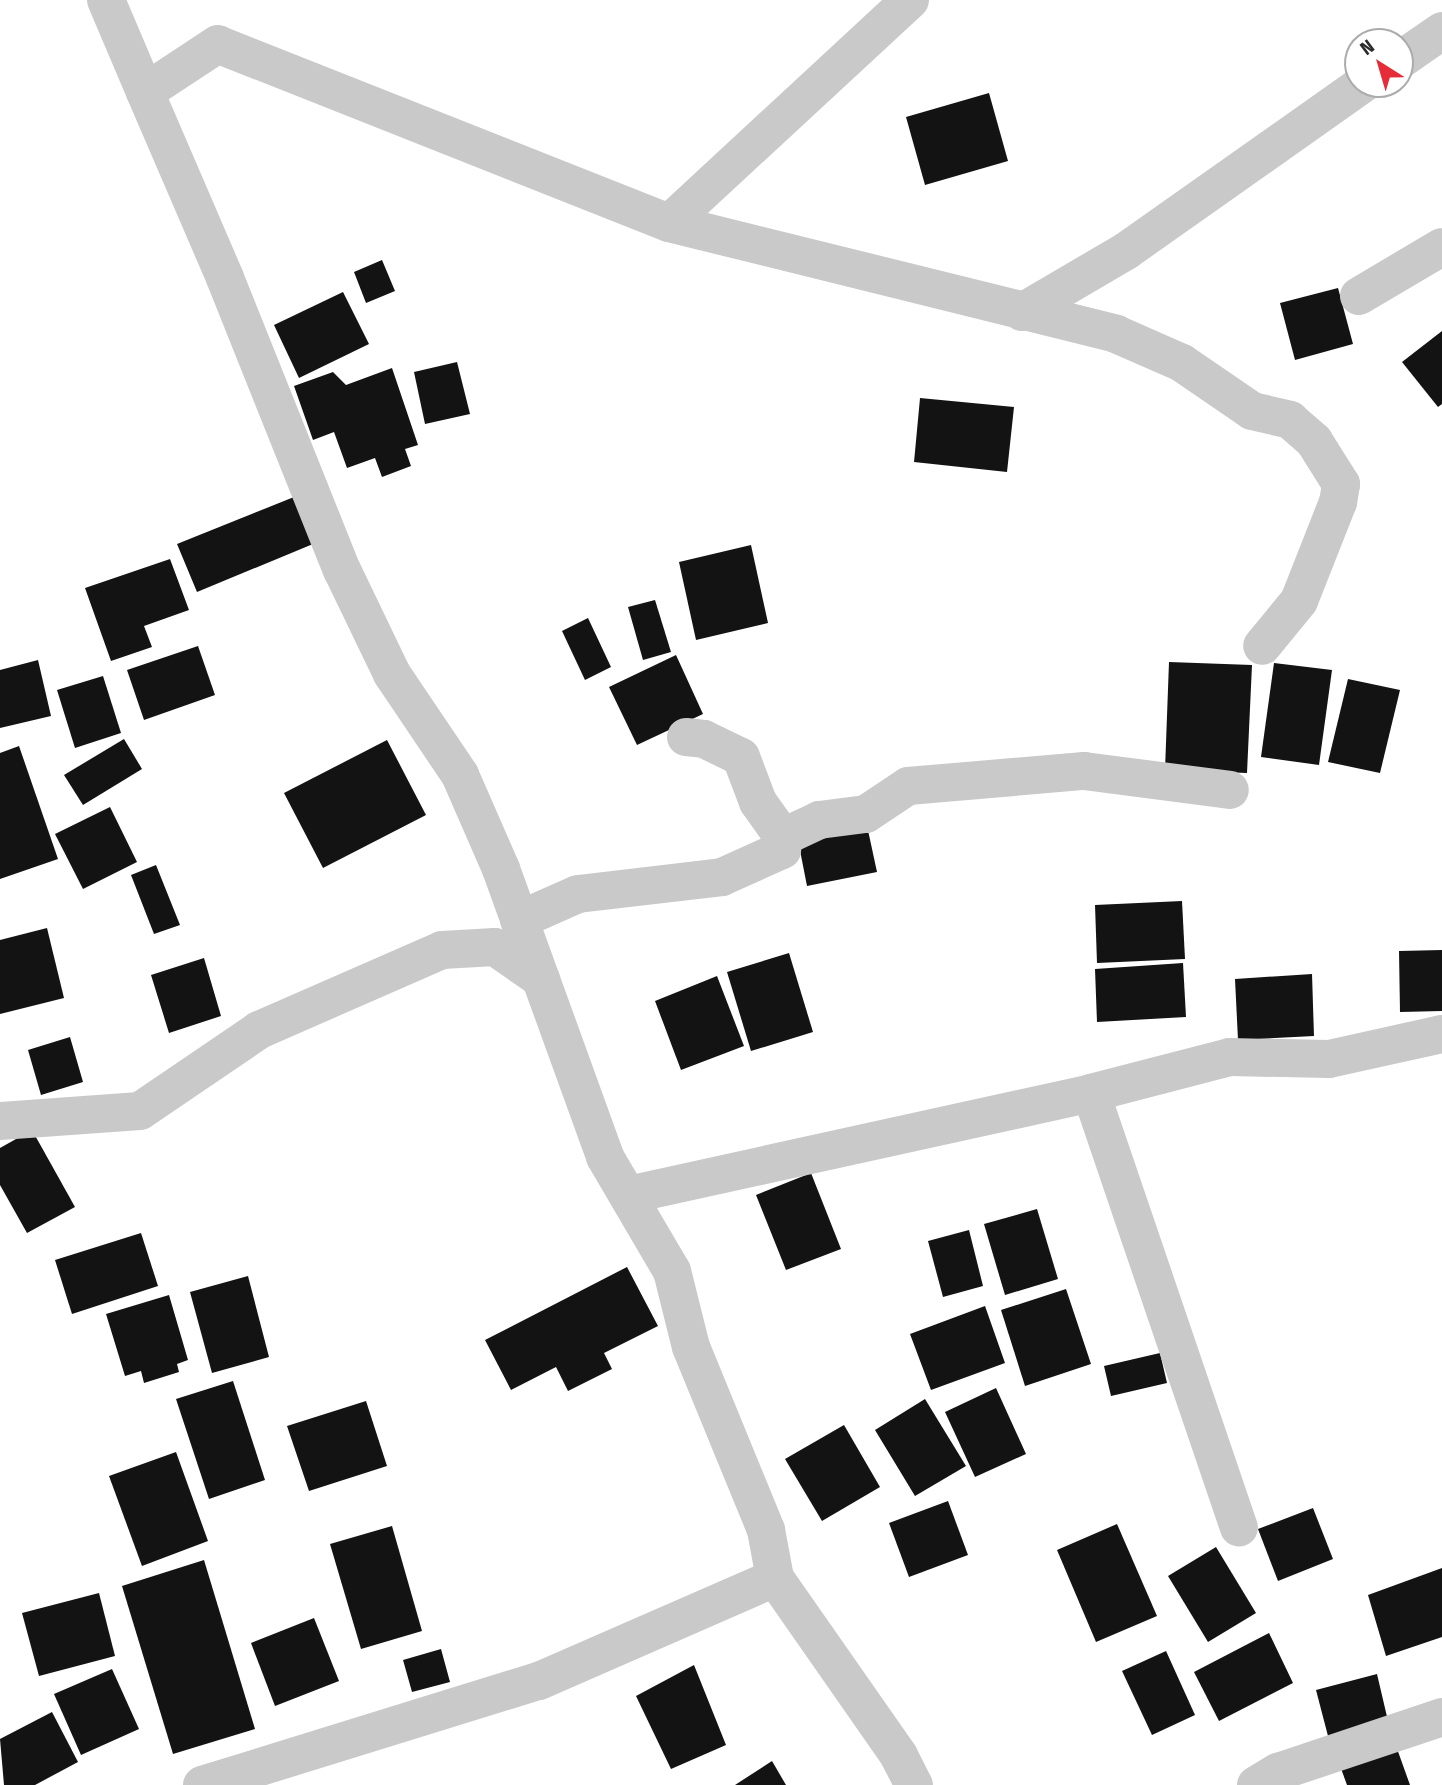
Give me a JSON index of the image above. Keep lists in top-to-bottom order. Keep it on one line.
{"north":"top left"}
